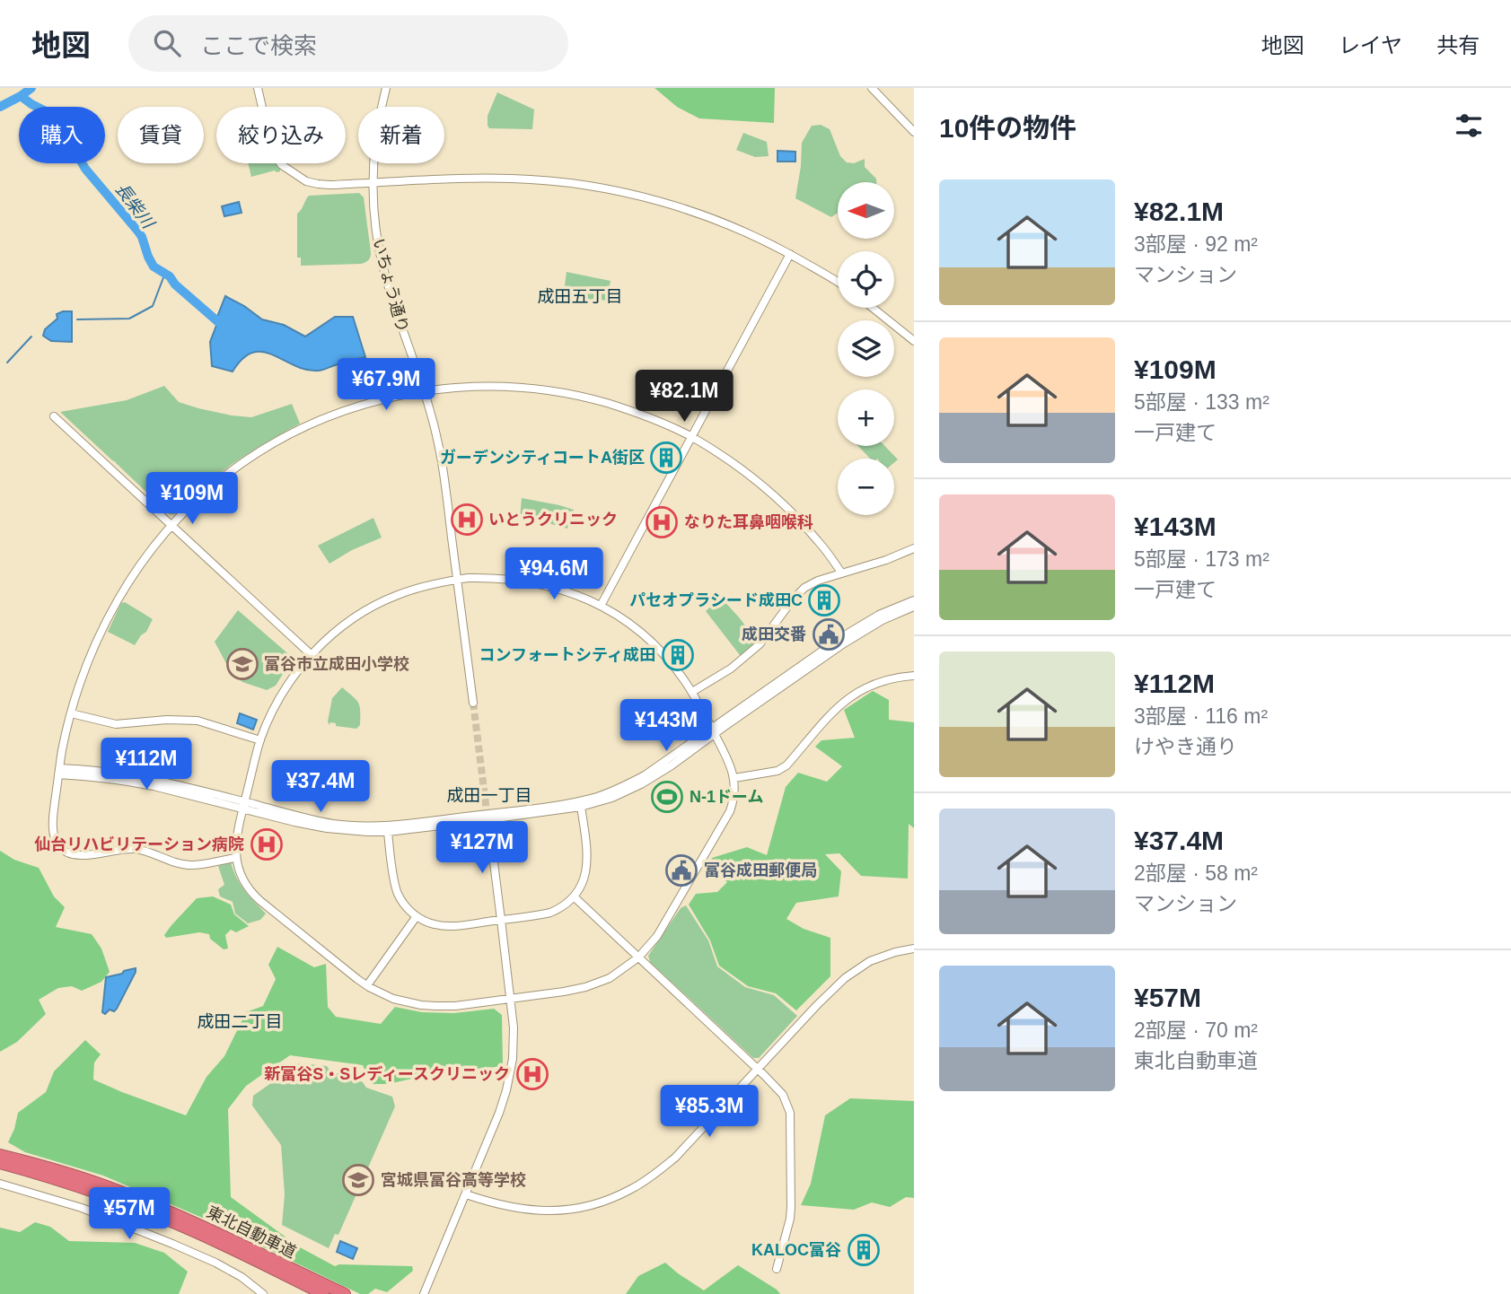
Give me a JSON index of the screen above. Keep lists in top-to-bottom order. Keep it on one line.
{"streets":{"highway":["東北自動車道"],"street":["いちょう通り"]},"districts":["成田五丁目","成田一丁目","成田二丁目"],"water":["長柴川"],"places":{"building":["ガーデンシティコートA街区","パセオプラシード成田C","コンフォートシティ成田","KALOC富谷"],"hospital":["いとうクリニック","なりた耳鼻咽喉科","仙台リハビリテーション病院","新富谷S・Sレディースクリニック"],"public building":["成田交番","富谷成田郵便局"],"school or university":["富谷市立成田小学校","宮城県富谷高等学校"],"sports":["N-1ドーム"]},"north":"left","page":{"header":"地図","search":"ここで検索","nav":["地図","レイヤ","共有"],"heading":"10件の物件","chip":["購入","賃貸","絞り込み","新着"],"list":[{"name":"¥82.1M","note":"3部屋 · 92 m² · マンション"},{"name":"¥109M","note":"5部屋 · 133 m² · 一戸建て"},{"name":"¥143M","note":"5部屋 · 173 m² · 一戸建て"},{"name":"¥112M","note":"3部屋 · 116 m² · けやき通り"},{"name":"¥37.4M","note":"2部屋 · 58 m² · マンション"},{"name":"¥57M","note":"2部屋 · 70 m² · 東北自動車道"}],"map_buttons":["+","−"],"price":["¥67.9M","¥82.1M","¥109M","¥94.6M","¥143M","¥112M","¥37.4M","¥127M","¥85.3M","¥57M"]}}
